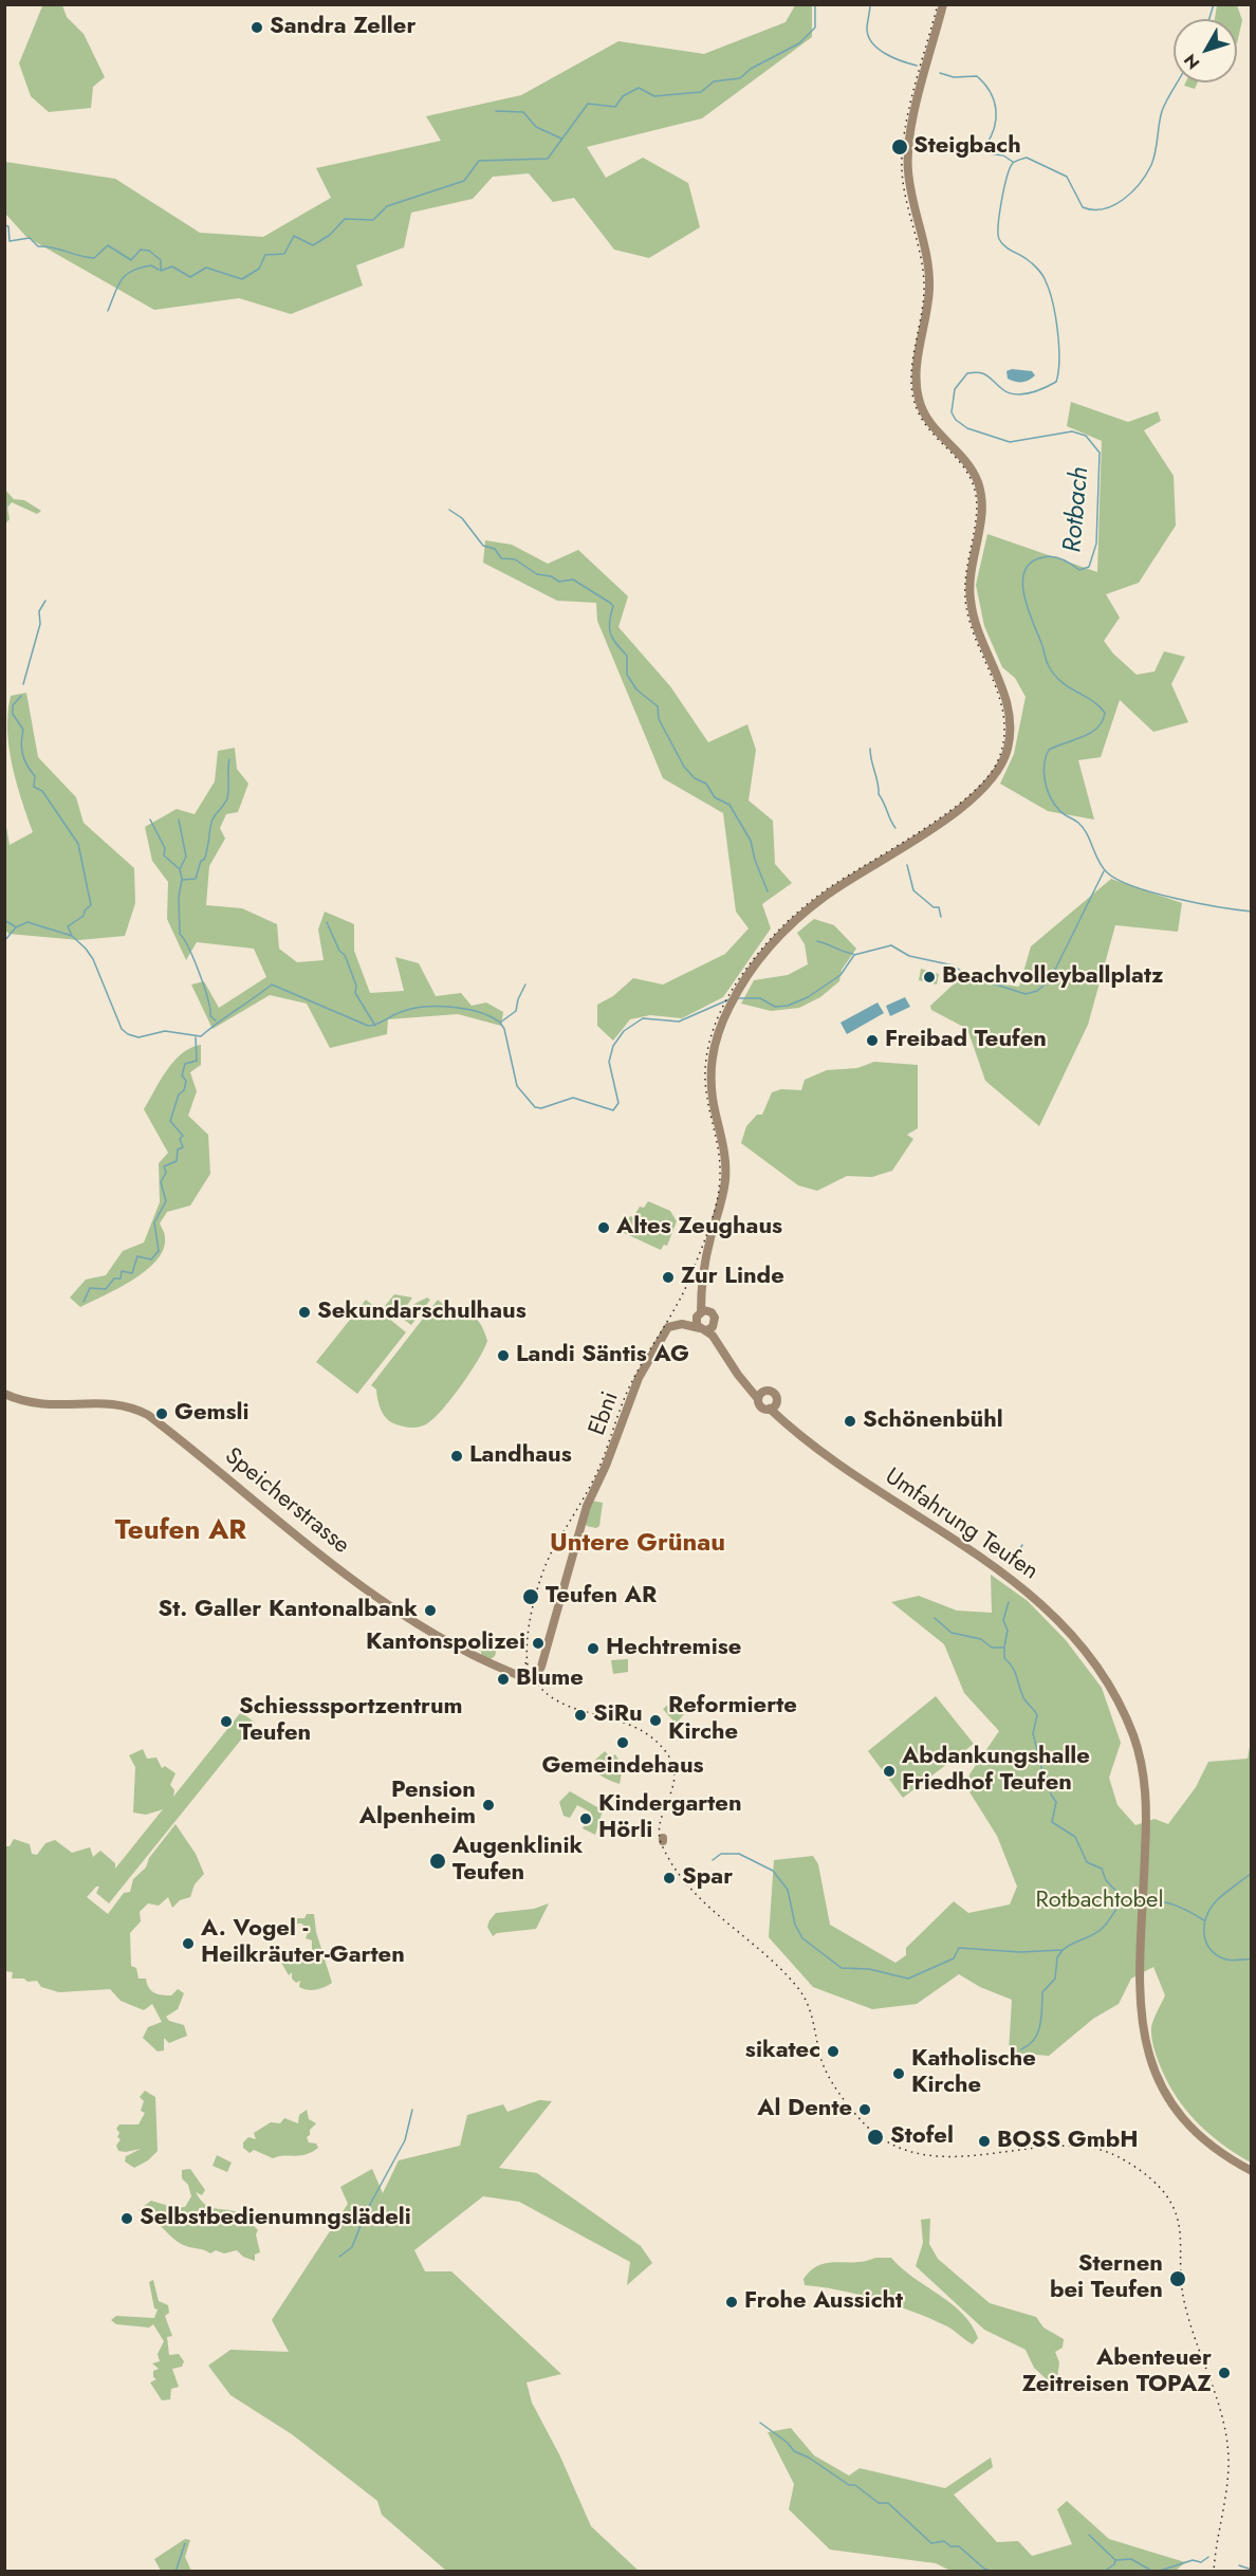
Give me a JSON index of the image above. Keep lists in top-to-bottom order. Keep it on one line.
{"streets":{"main road":["Ebni","Speicherstrasse","Umfahrung Teufen"]},"crossings":[["Ebni","Speicherstrasse"]],"districts":["Teufen AR","Untere Grünau"],"water":["Rotbach"],"parks":["Rotbachtobel"],"places":["Sandra Zeller","Steigbach","Beachvolleyballplatz","Freibad Teufen","Altes Zeughaus","Zur Linde","Sekundarschulhaus","Landi Säntis AG","Gemsli","Schönenbühl","Landhaus","Teufen AR","St. Galler Kantonalbank","Kantonspolizei","Hechtremise","Blume","SiRu","Reformierte Kirche","Schiesssportzentrum Teufen","Gemeindehaus","Abdankungshalle Friedhof Teufen","Pension Alpenheim","Kindergarten Hörli","Augenklinik Teufen","Spar","A. Vogel - Heilkräuter-Garten","sikatec","Katholische Kirche","Al Dente","Stofel","BOSS GmbH","Selbstbedienumngslädeli","Sternen bei Teufen","Frohe Aussicht","Abenteuer Zeitreisen TOPAZ"],"north":"bottom left"}
